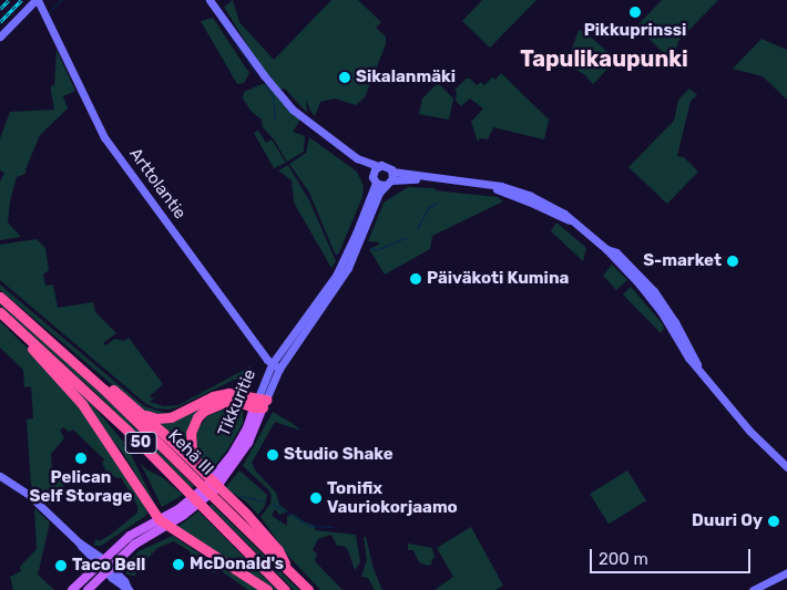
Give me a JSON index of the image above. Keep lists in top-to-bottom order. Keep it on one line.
{"streets":{"highway":["50","Kehä III"],"main road":["Arttolantie","Tikkuritie"]},"crossings":[["Arttolantie","Tikkuritie"]],"districts":["Tapulikaupunki"],"places":["Pikkuprinssi","Sikalanmäki","S-market","Päiväkoti Kumina","Studio Shake","Pelican Self Storage","Tonifix Vauriokorjaamo","Duuri Oy","McDonald's","Taco Bell"],"scale_bar":"200 m"}
